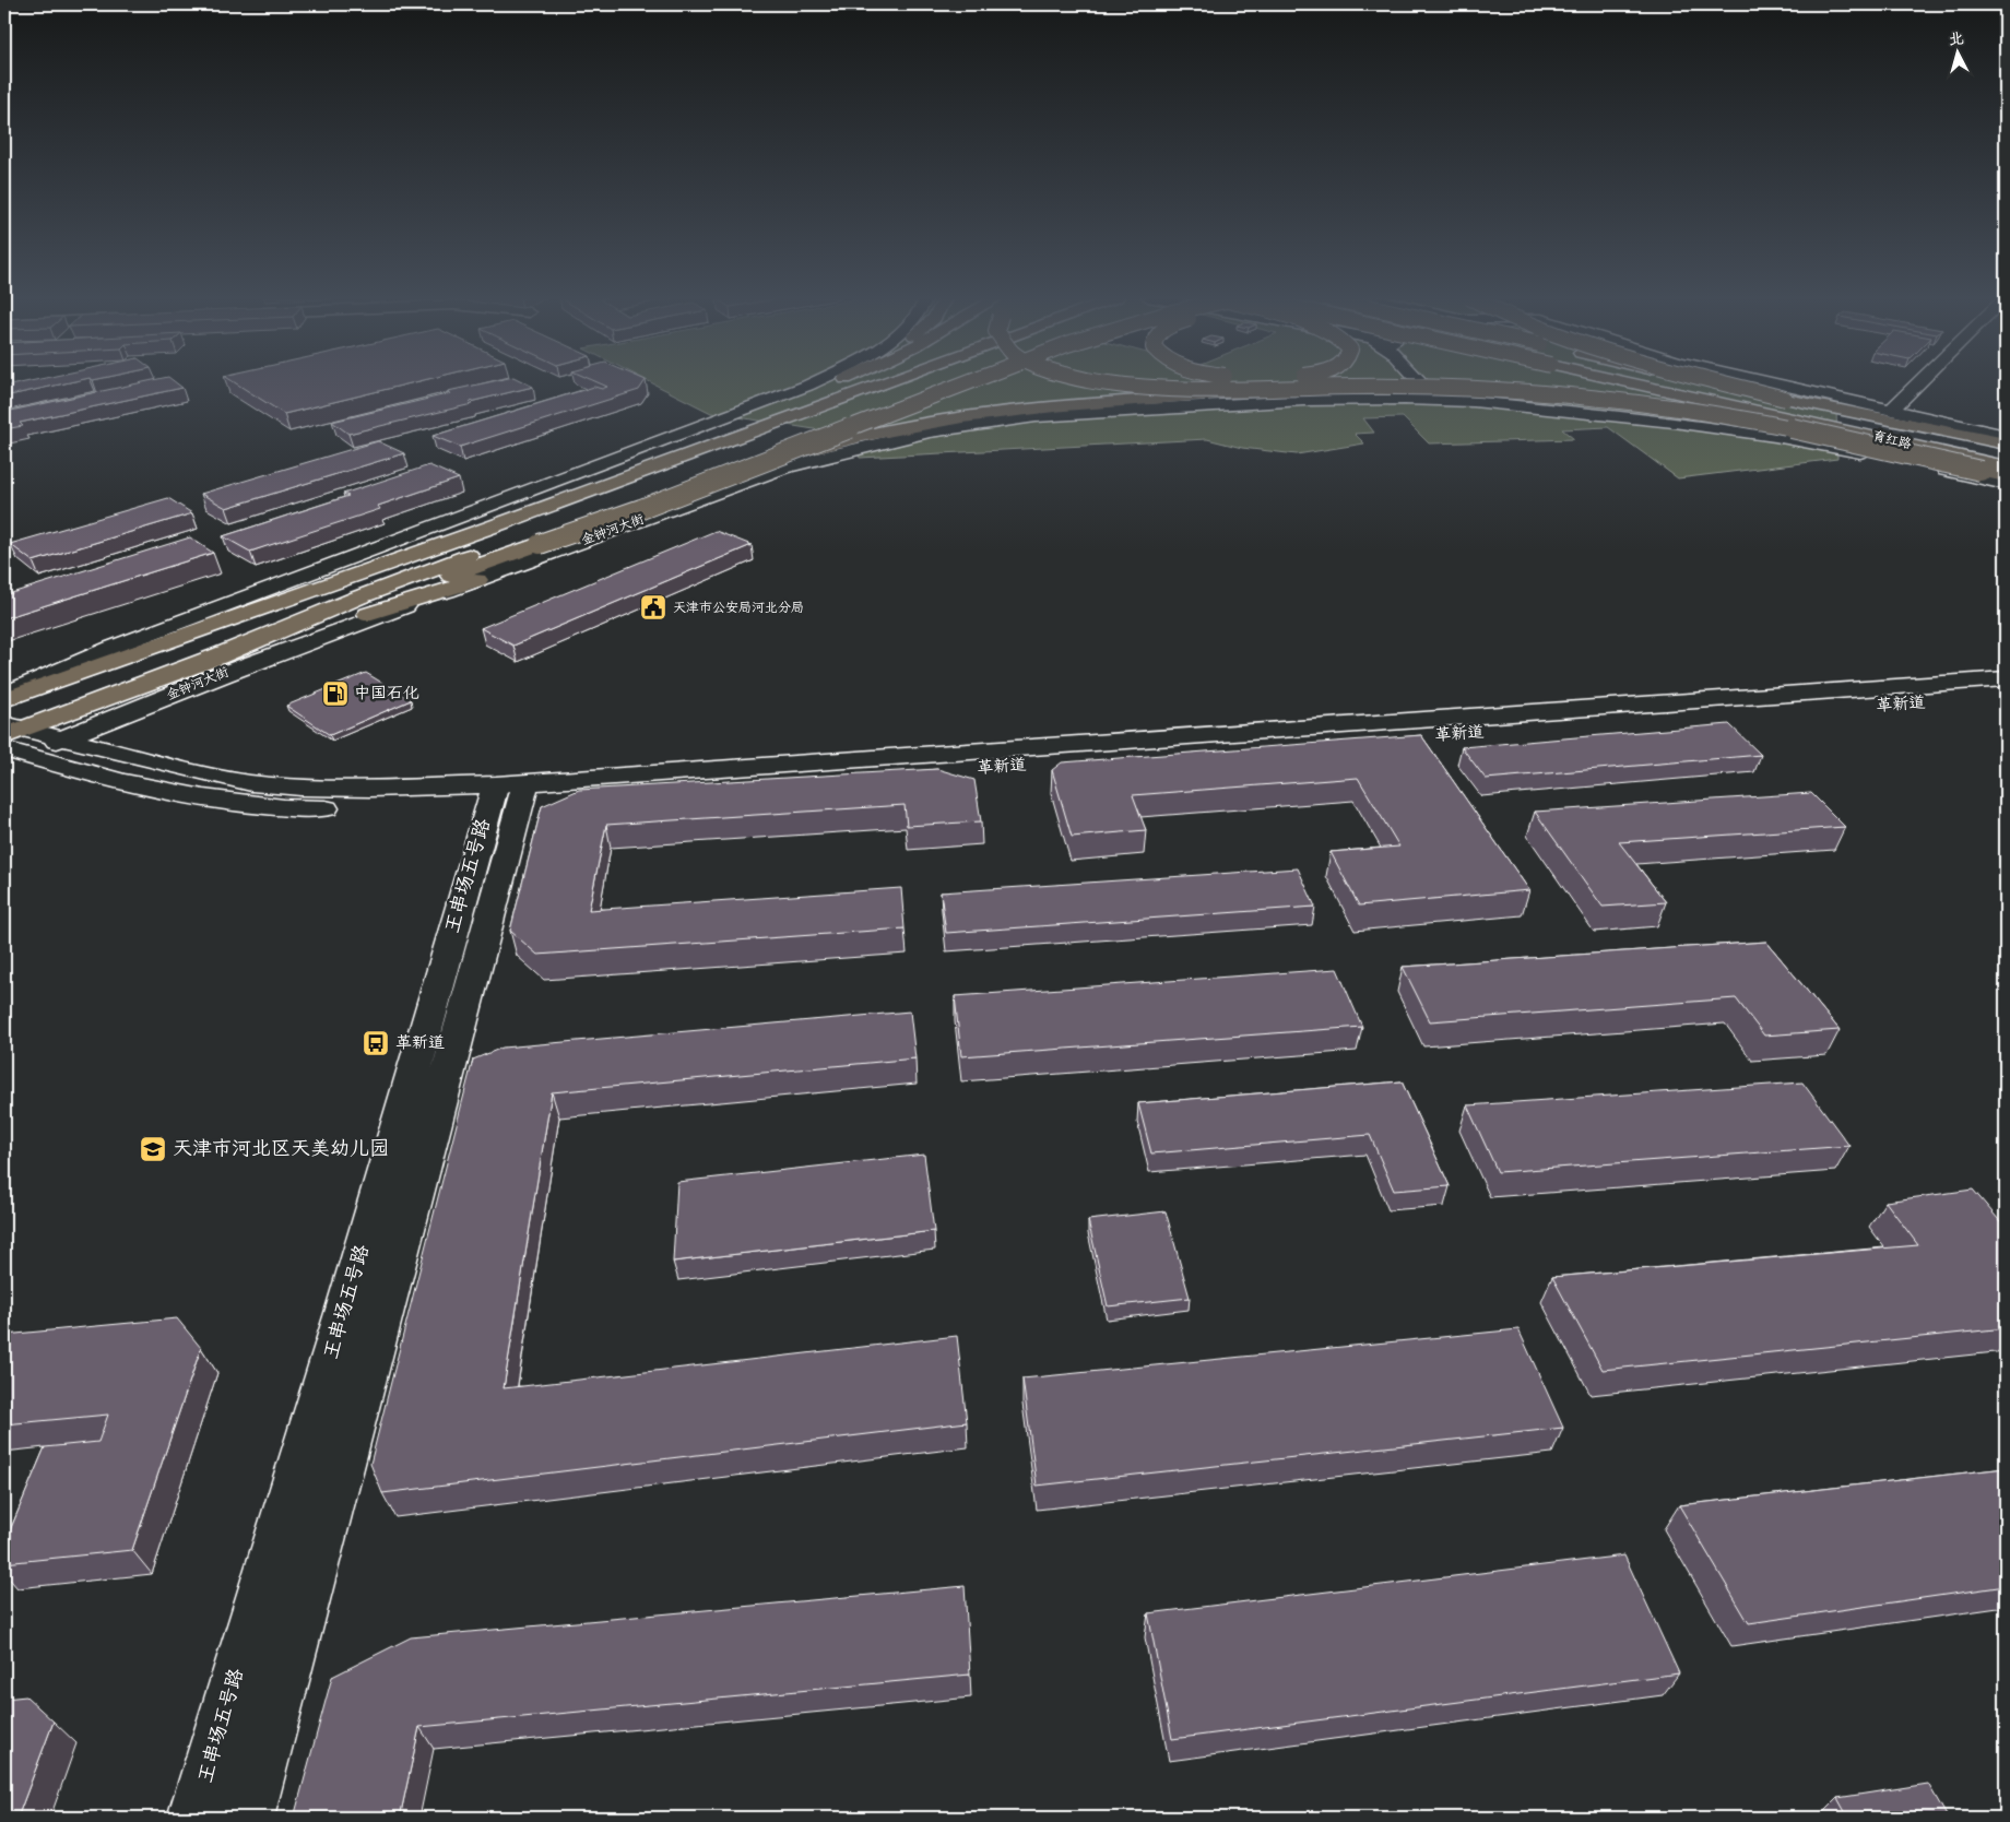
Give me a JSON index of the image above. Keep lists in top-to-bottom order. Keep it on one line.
{"streets":{"main road":["育红路","金钟河大街"],"street":["革新道","王串场五号路"]},"crossings":[["育红路","金钟河大街"],["金钟河大街","革新道"],["革新道","王串场五号路"]],"places":{"public building":["天津市公安局河北分局"],"fuel station":["中国石化"],"bus stop":["革新道"],"school or university":["天津市河北区天美幼儿园"]},"north":"top"}
